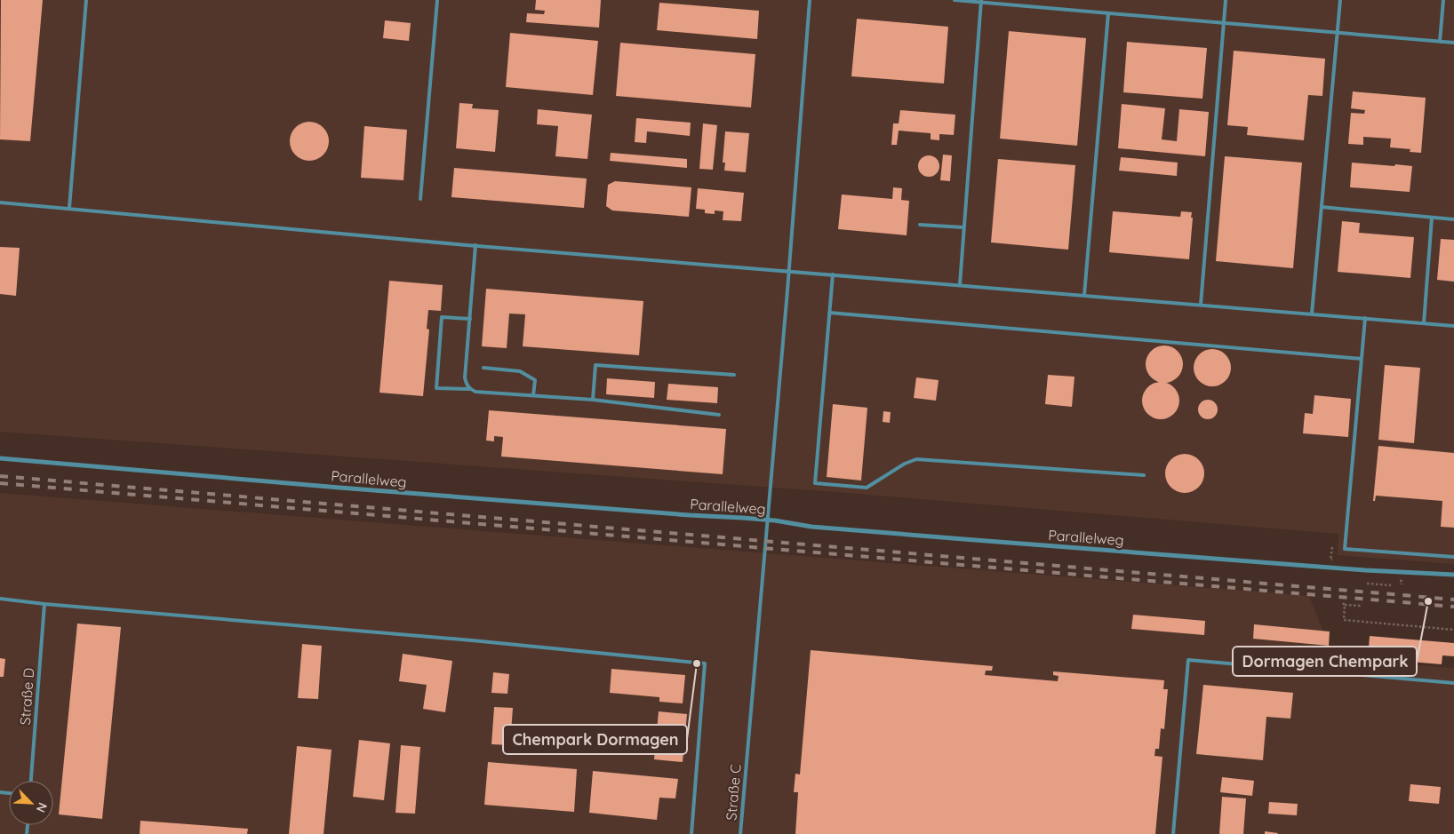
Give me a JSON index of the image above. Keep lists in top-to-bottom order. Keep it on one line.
{"streets":{"street":["Parallelweg"],"lane":["Straße D","Straße C"]},"places":["Dormagen Chempark","Chempark Dormagen"],"north":"bottom right"}
